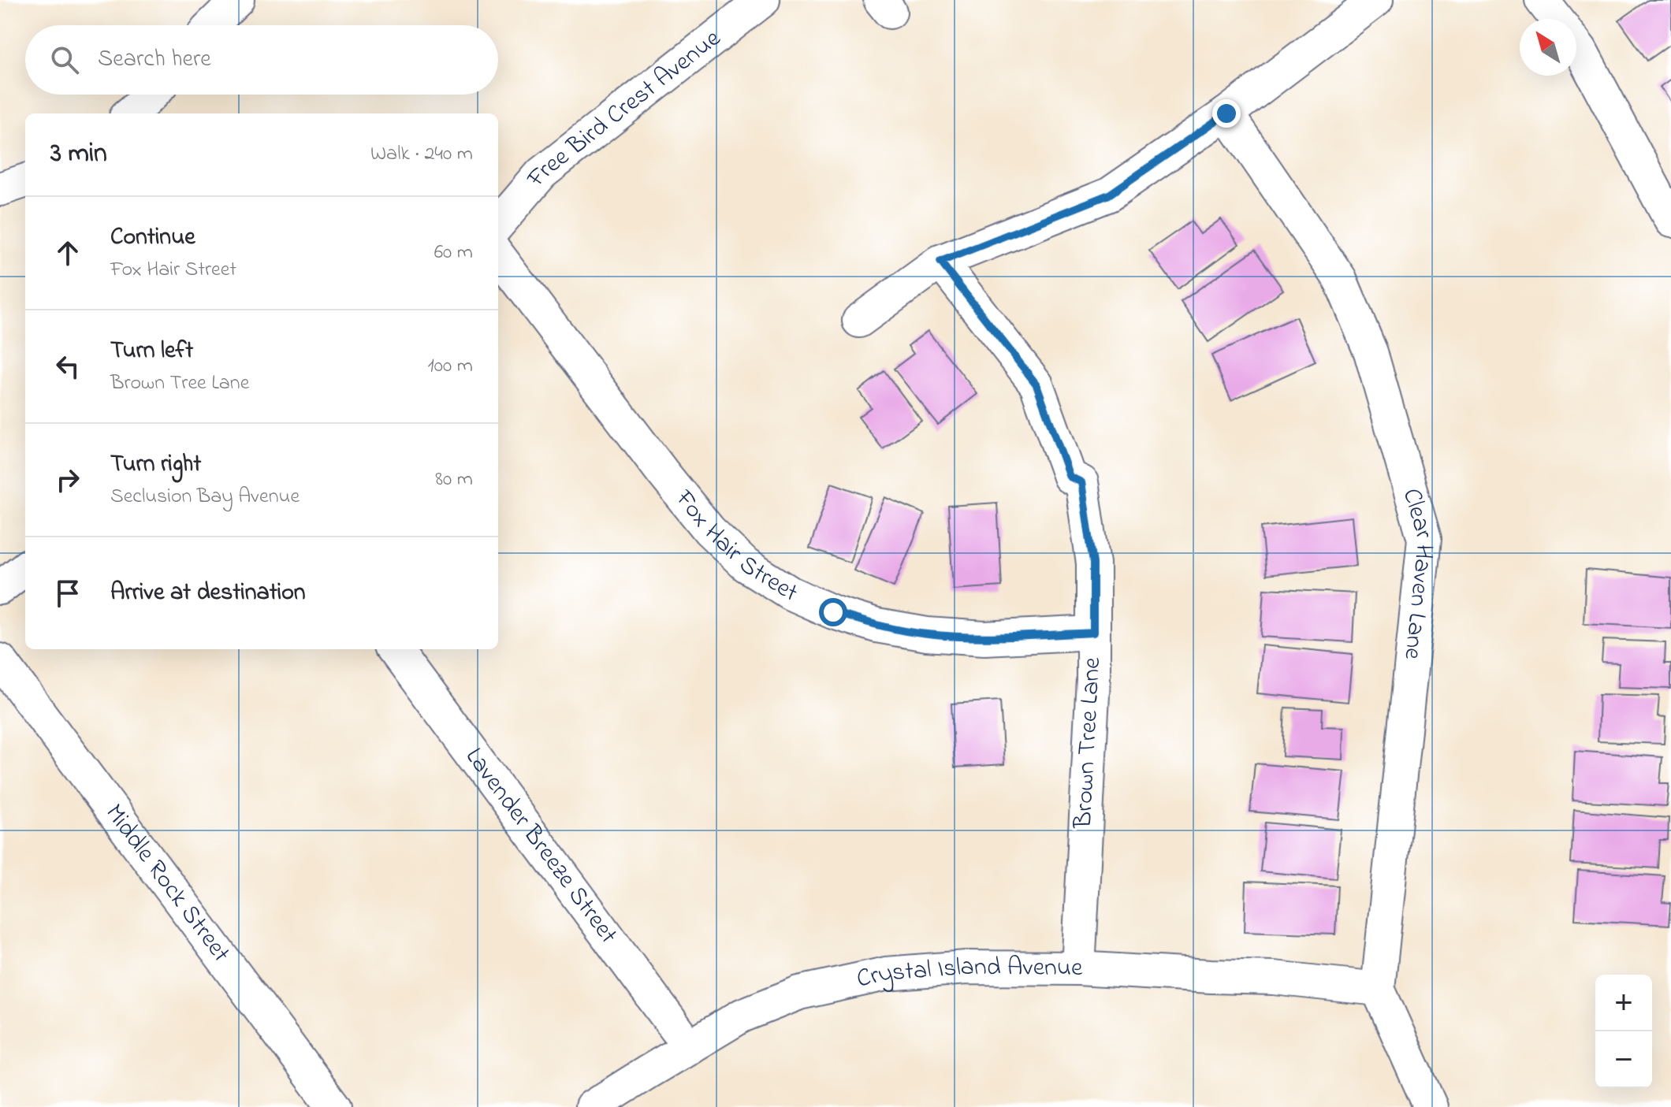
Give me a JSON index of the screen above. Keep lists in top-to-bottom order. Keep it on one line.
{"streets":{"street":["Free Bird Crest Avenue","Fox Hair Street","Clear Haven Lane","Brown Tree Lane","Lavender Breeze Street","Middle Rock Street","Crystal Island Avenue"]},"crossings":[["Fox Hair Street","Brown Tree Lane"],["Clear Haven Lane","Crystal Island Avenue"],["Brown Tree Lane","Crystal Island Avenue"],["Lavender Breeze Street","Crystal Island Avenue"]],"north":"top left","page":{"search":"Search here","heading":["3 min","Walk · 240 m"],"list":[["Continue","Fox Hair Street","60 m"],["Turn left","Brown Tree Lane","100 m"],["Turn right","Seclusion Bay Avenue","80 m"],"Arrive at destination"],"map_buttons":["+","−"]}}
